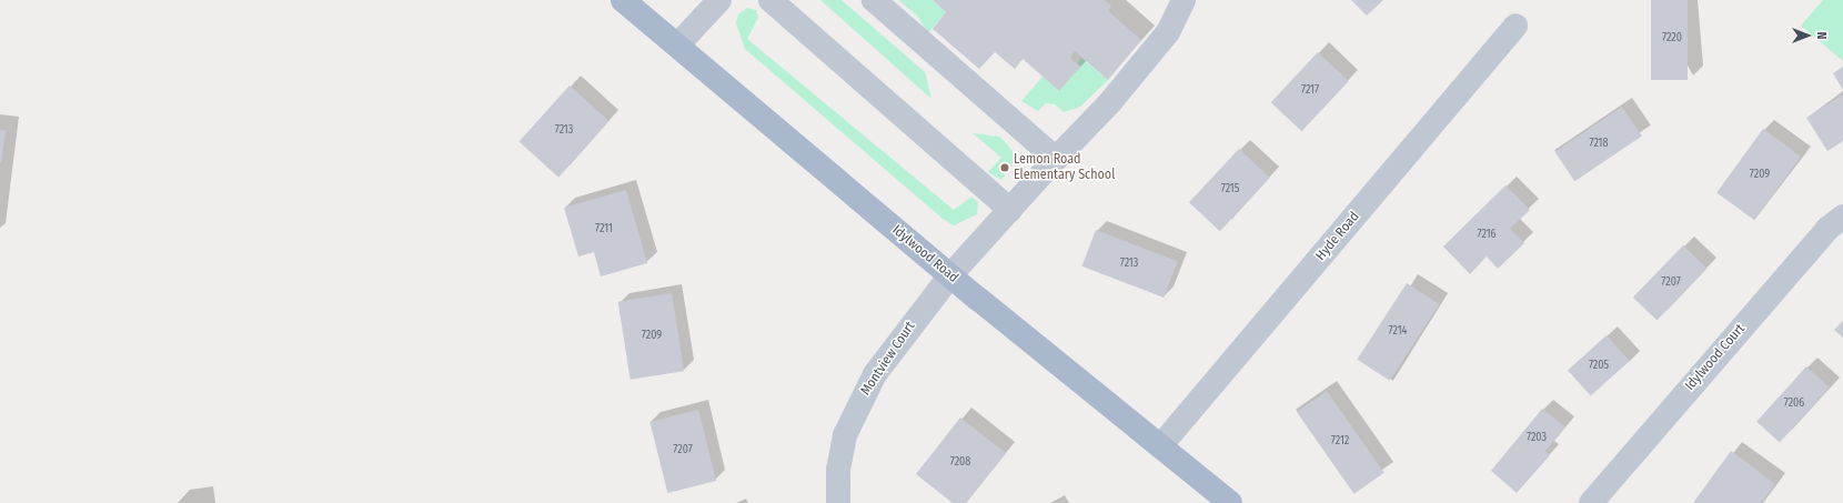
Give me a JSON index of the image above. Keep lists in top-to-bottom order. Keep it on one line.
{"streets":{"main road":["Idylwood Road"],"street":["Hyde Road","Idylwood Court","Montview Court"]},"crossings":[["Hyde Road","Idylwood Road"],["Idylwood Road","Montview Court"]],"places":["Lemon Road Elementary School"],"house_numbers":["7220","7217","7213","7218","7209","7215","7211","7216","7213","7207","7214","7209","7205","7206","7203","7212","7207","7208"],"north":"right"}
